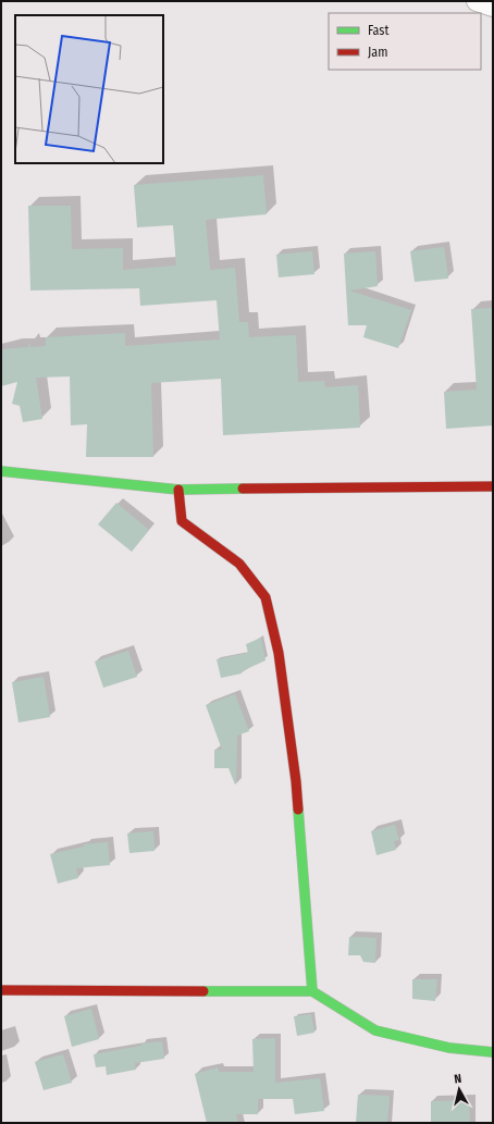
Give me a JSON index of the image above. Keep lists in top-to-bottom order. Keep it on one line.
{"legend":["Fast","Jam"],"north":"top"}
